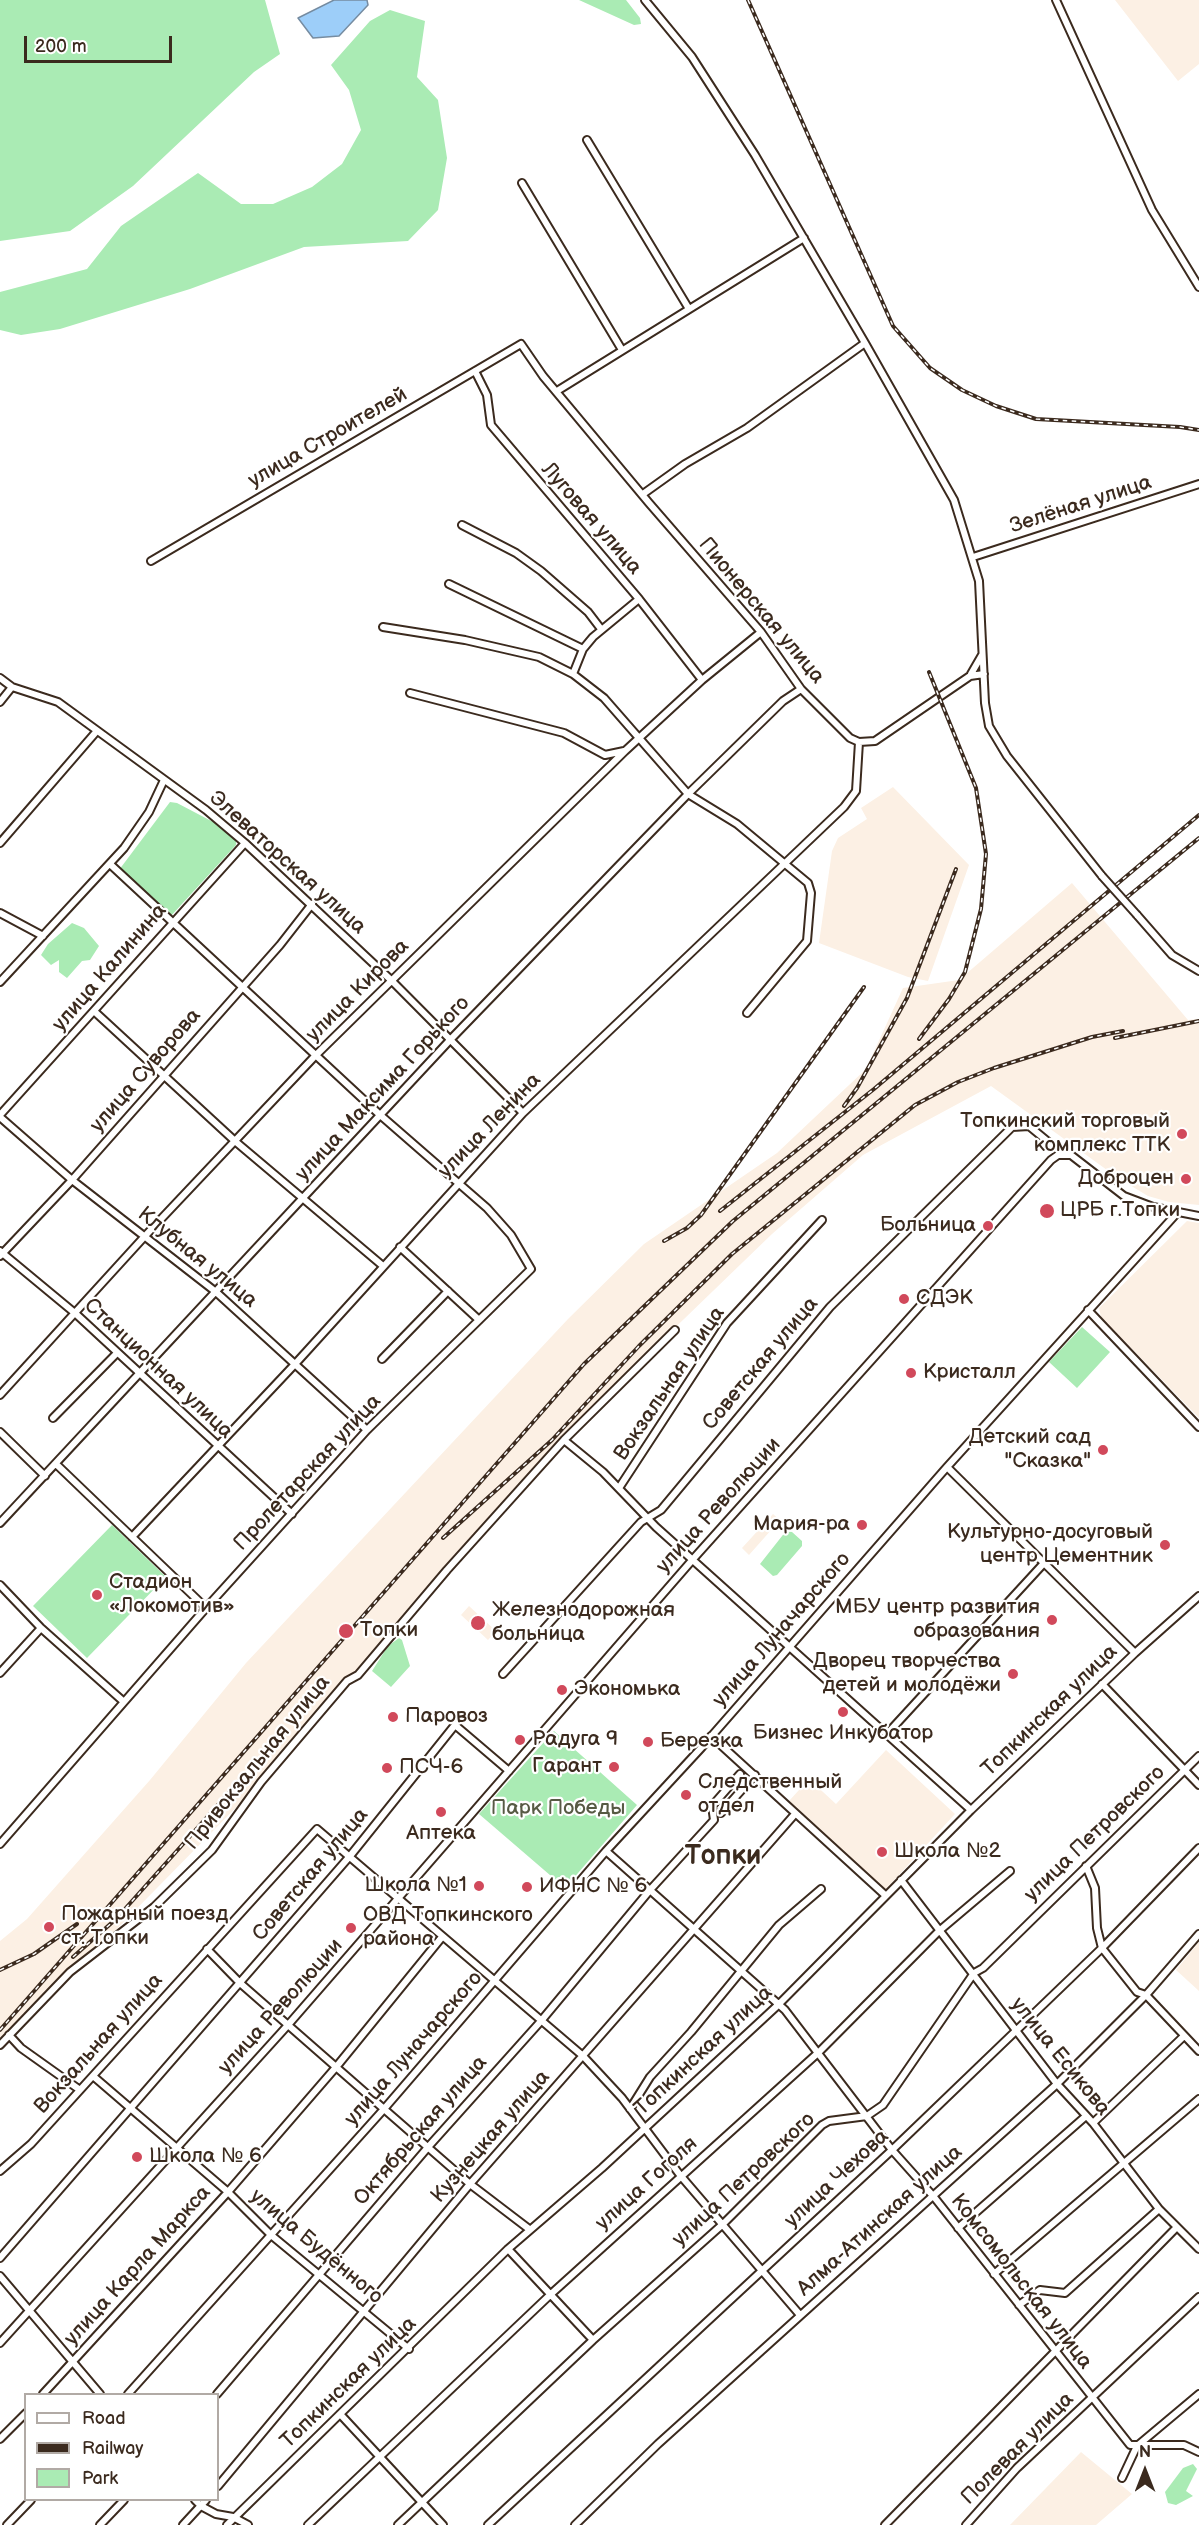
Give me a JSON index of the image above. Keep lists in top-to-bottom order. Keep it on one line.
{"streets":{"street":["улица Строителей","Зелёная улица","Луговая улица","Пионерская улица","Элеваторская улица","улица Калинина","улица Кирова","улица Суворова","улица Максима Горького","улица Ленина","Клубная улица","Советская улица","Станционная улица","Вокзальная улица","Пролетарская улица","улица Революции","улица Луначарского","Топкинская улица","Привокзальная улица","улица Петровского","улица Есикова","Октябрьская улица","Кузнецкая улица","улица Чехова","улица Гоголя","Алма-Атинская улица","улица Будённого","улица Карла Маркса","Комсомольская улица","Полевая улица"]},"crossings":[["улица Строителей","Луговая улица"],["улица Строителей","Пионерская улица"],["Луговая улица","улица Кирова"],["Пионерская улица","улица Кирова"],["Пионерская улица","улица Максима Горького"],["Пионерская улица","улица Ленина"],["Элеваторская улица","улица Калинина"],["Элеваторская улица","улица Кирова"],["Элеваторская улица","улица Суворова"],["Элеваторская улица","улица Максима Горького"],["Элеваторская улица","улица Ленина"],["улица Калинина","Клубная улица"],["улица Кирова","Клубная улица"],["улица Кирова","Станционная улица"],["улица Суворова","Клубная улица"],["улица Суворова","Станционная улица"],["улица Максима Горького","Клубная улица"],["улица Максима Горького","Станционная улица"],["улица Ленина","Клубная улица"],["улица Ленина","Станционная улица"],["улица Ленина","Пролетарская улица"],["Клубная улица","Пролетарская улица"],["Советская улица","Вокзальная улица"],["Советская улица","улица Революции"],["Советская улица","улица Луначарского"],["Советская улица","улица Будённого"],["Станционная улица","Пролетарская улица"],["Вокзальная улица","улица Будённого"],["улица Революции","улица Будённого"],["улица Луначарского","улица Будённого"],["улица Луначарского","Комсомольская улица"],["Топкинская улица","улица Есикова"],["Топкинская улица","улица Будённого"],["Топкинская улица","Комсомольская улица"],["улица Петровского","улица Есикова"],["улица Петровского","Комсомольская улица"],["улица Есикова","улица Чехова"],["улица Есикова","улица Гоголя"],["улица Есикова","Алма-Атинская улица"],["Октябрьская улица","улица Будённого"],["Октябрьская улица","Комсомольская улица"],["Кузнецкая улица","улица Будённого"],["Кузнецкая улица","Комсомольская улица"],["улица Чехова","Комсомольская улица"],["улица Гоголя","Комсомольская улица"],["Алма-Атинская улица","Комсомольская улица"],["улица Будённого","улица Карла Маркса"],["Комсомольская улица","Полевая улица"]],"districts":["Топки"],"parks":["Парк Победы"],"places":["Топкинский торговый комплекс ТТК","Доброцен","ЦРБ г.Топки","Больница","СДЭК","Кристалл","Детский сад \"Сказка\"","Мария-ра","Культурно-досуговый центр Цементник","Стадион «Локомотив»","МБУ центр развития образования","Железнодорожная больница","Топки","Дворец творчества детей и молодёжи","Экономька","Бизнес Инкубатор","Паровоз","Радуга 9","Березка","Гарант","ПСЧ-6","Следственный отдел","Аптека","Школа №2","Школа №1","ИФНС № 6","Пожарный поезд ст. Топки","ОВД Топкинского района","Школа № 6"],"legend":["Road","Railway","Park"],"scale_bar":"200 m","north":"top"}
